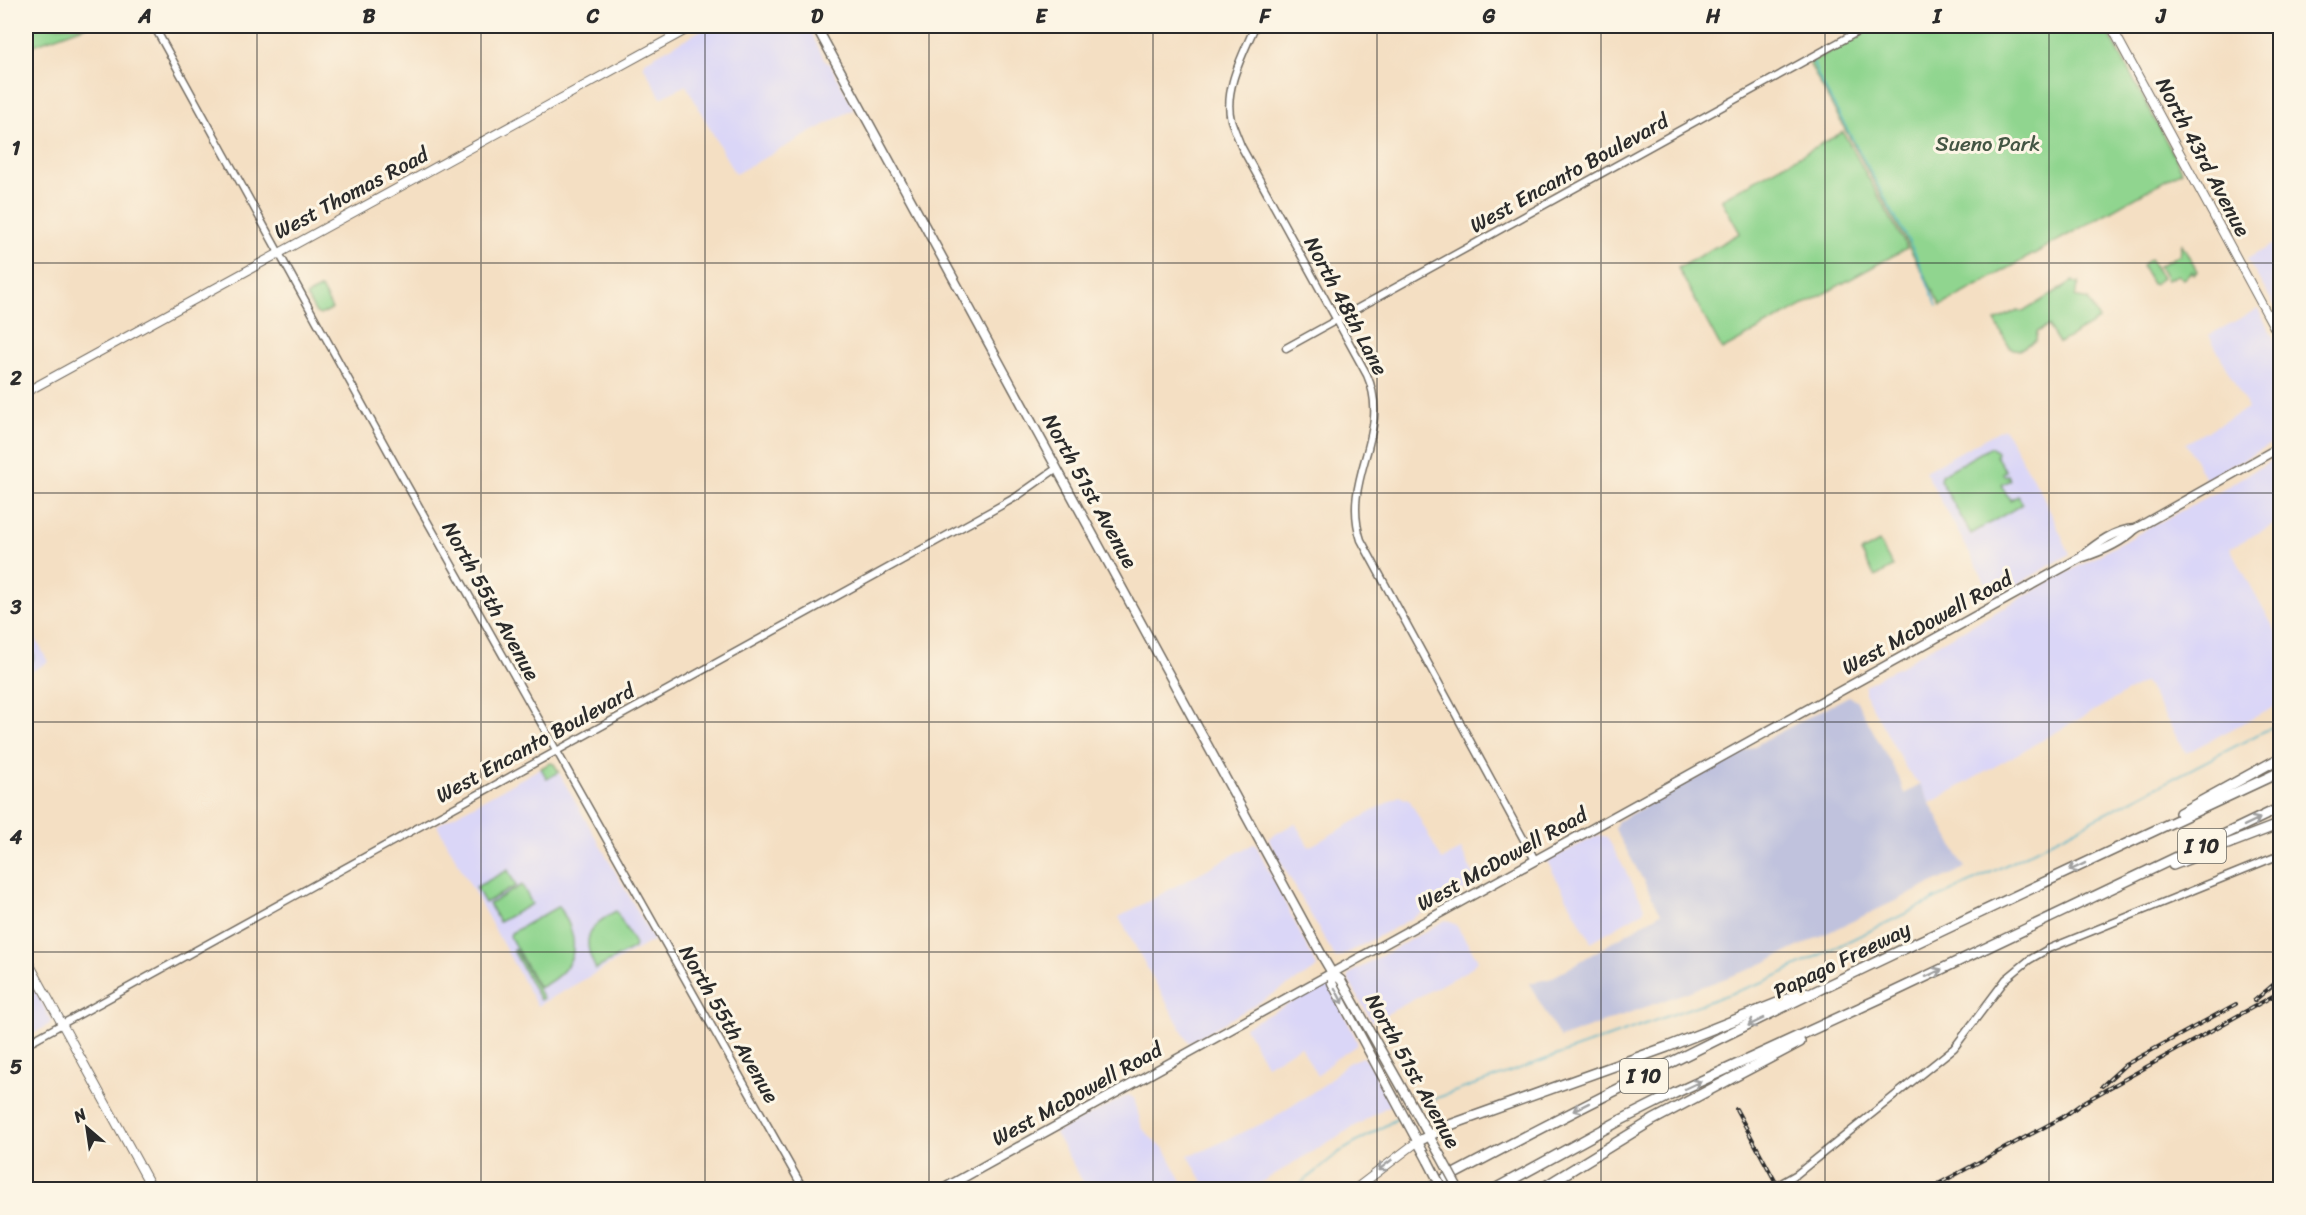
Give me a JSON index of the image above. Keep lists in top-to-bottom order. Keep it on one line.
{"streets":{"highway":["I 10","Papago Freeway"],"main road":["North 43rd Avenue","West Thomas Road","North 51st Avenue","West McDowell Road"],"street":["West Encanto Boulevard","North 48th Lane","North 55th Avenue"]},"crossings":[["West Encanto Boulevard","North 48th Lane"],["West Encanto Boulevard","North 51st Avenue"],["West Encanto Boulevard","North 55th Avenue"],["West Thomas Road","North 55th Avenue"],["North 48th Lane","West McDowell Road"],["North 51st Avenue","West McDowell Road"]],"parks":["Sueno Park"],"north":"top left","grid":{"columns":["A","B","C","D","E","F","G","H","I","J"],"rows":["1","2","3","4","5"]}}
